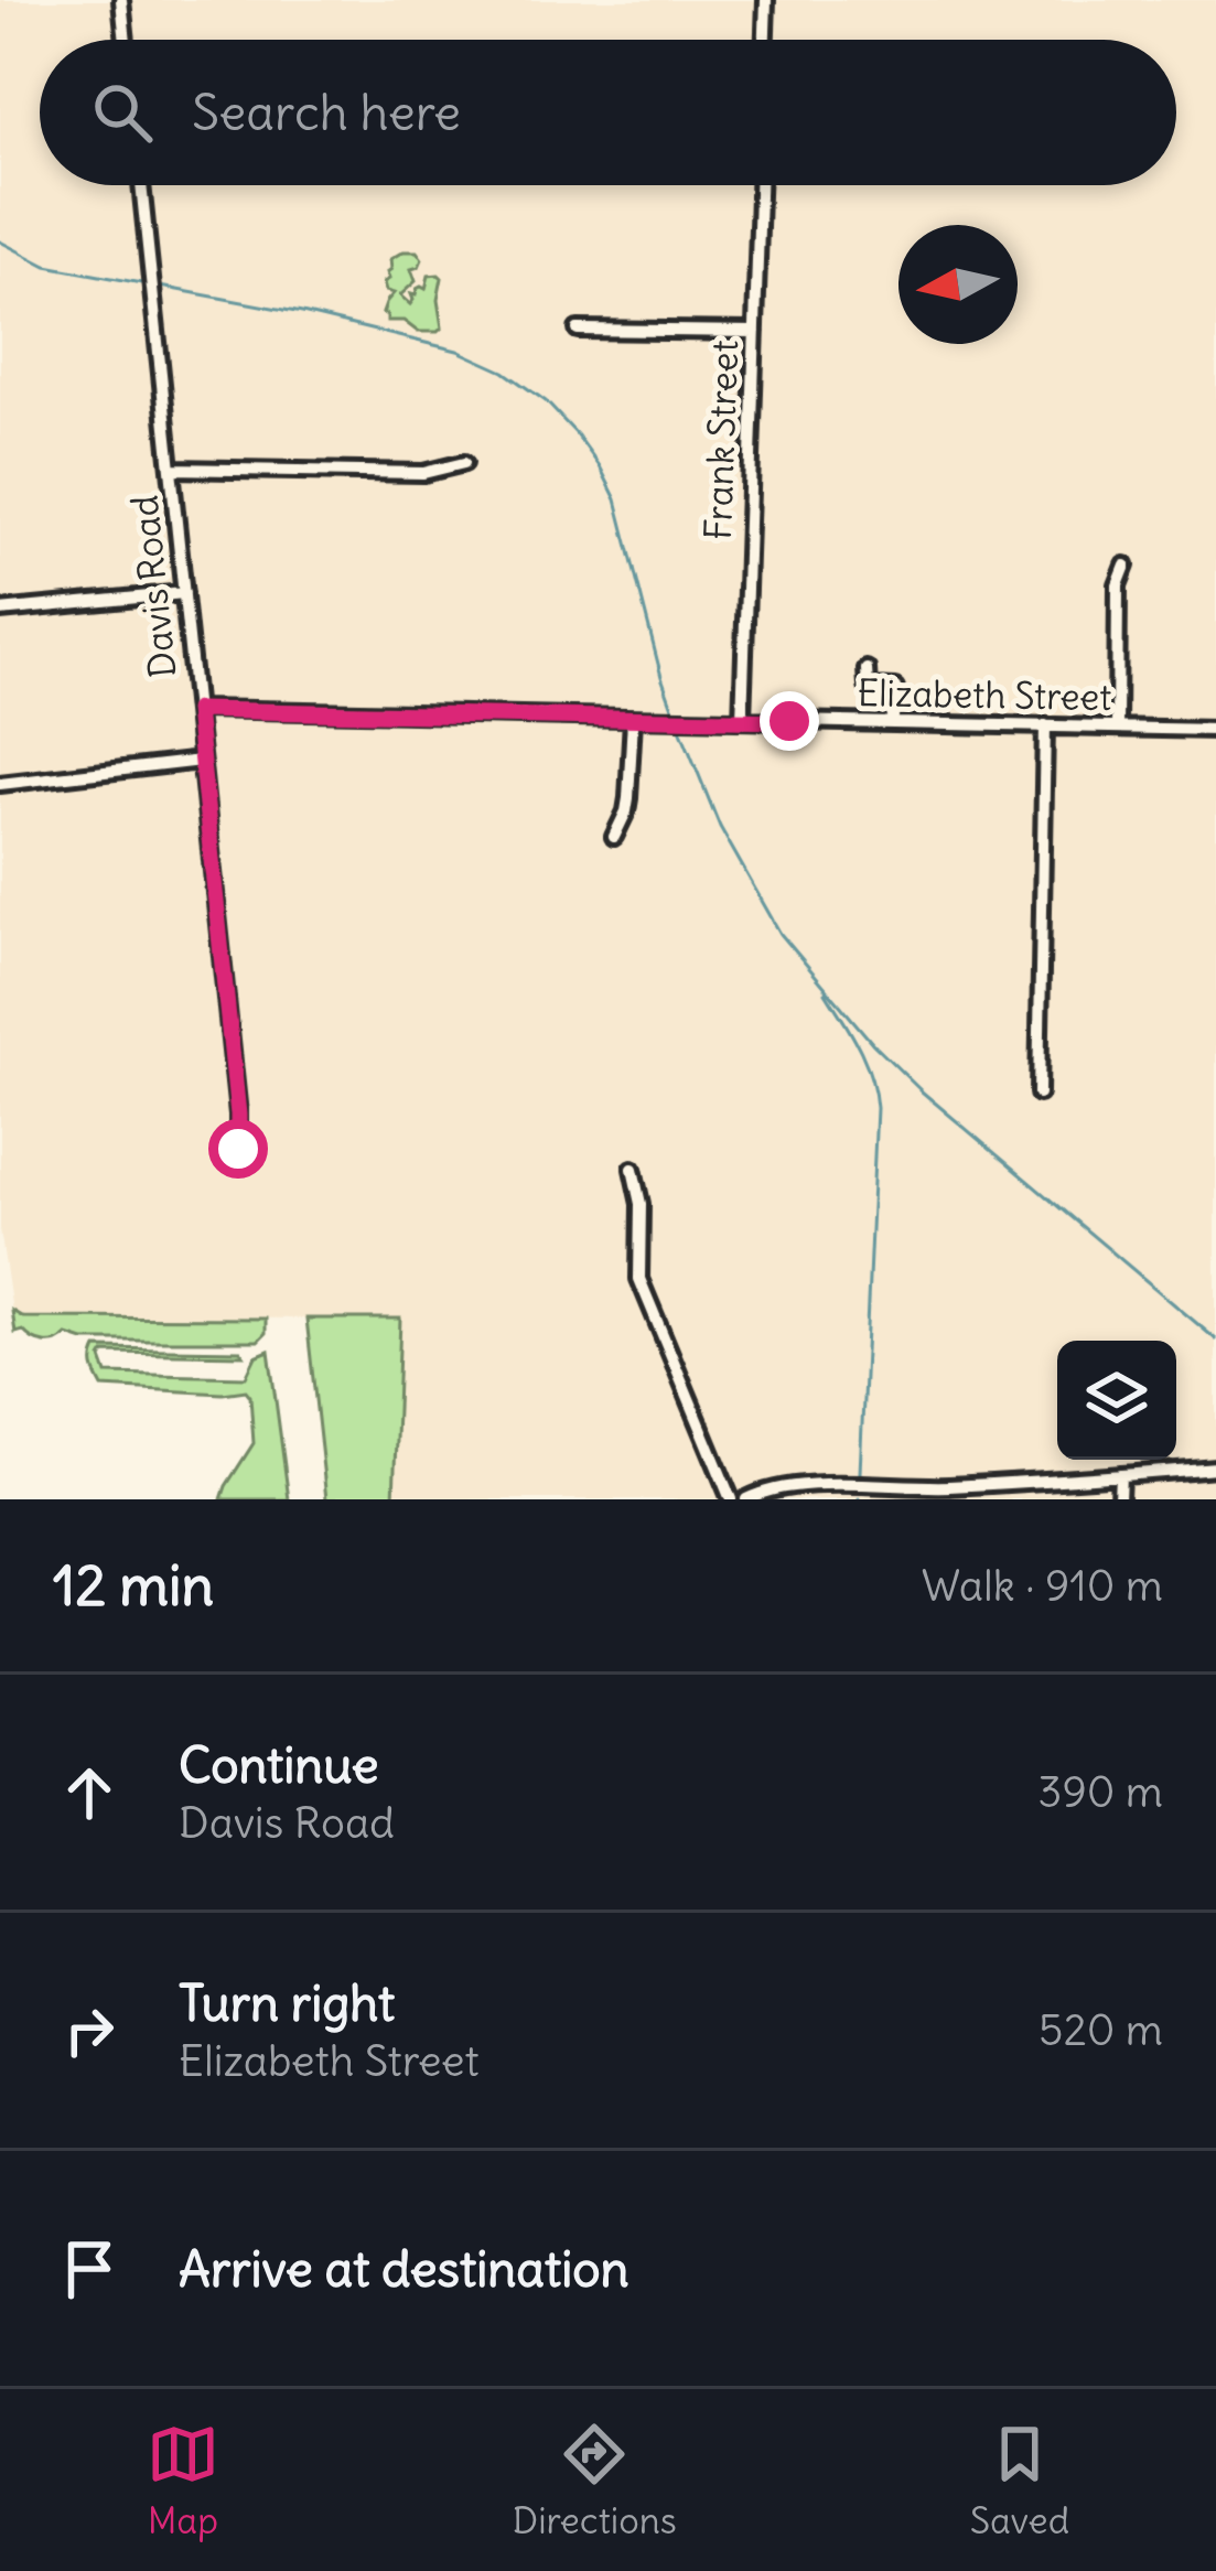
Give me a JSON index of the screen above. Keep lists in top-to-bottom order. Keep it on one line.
{"streets":{"street":["Frank Street","Davis Road","Elizabeth Street"]},"crossings":[["Frank Street","Elizabeth Street"],["Davis Road","Elizabeth Street"]],"north":"left","page":{"search":"Search here","heading":["12 min","Walk · 910 m"],"list":[["Continue","Davis Road","390 m"],["Turn right","Elizabeth Street","520 m"],"Arrive at destination"],"nav":["Map","Directions","Saved"]}}
